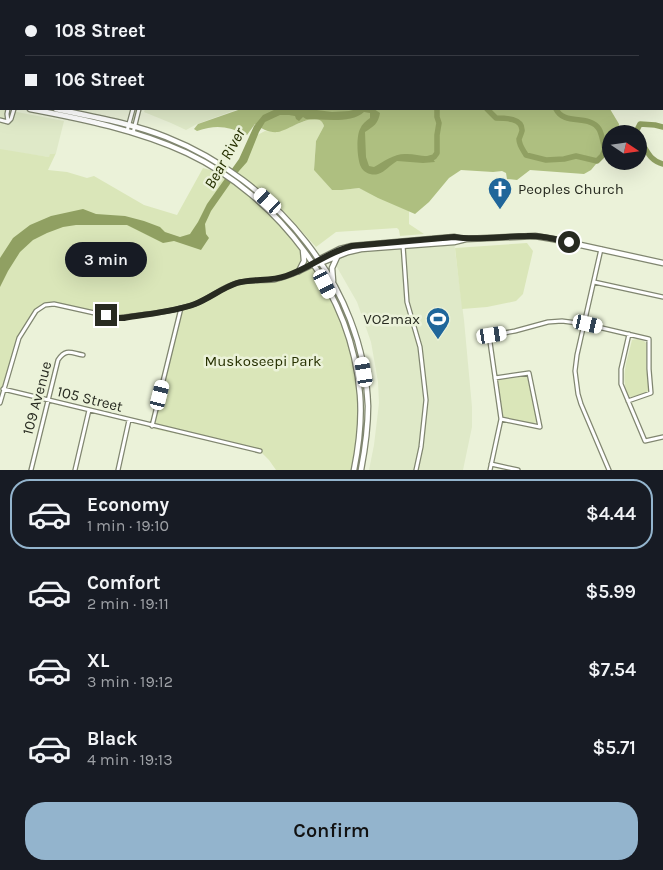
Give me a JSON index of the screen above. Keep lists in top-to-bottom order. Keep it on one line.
{"streets":{"street":["109 Avenue","105 Street"]},"crossings":[["109 Avenue","105 Street"]],"water":["Bear River"],"parks":["Muskoseepi Park"],"places":{"church":["Peoples Church"],"sports":["VO2max"]},"north":"right","page":{"banner":["108 Street","106 Street"],"bubble":"3 min","list":[{"name":"Economy","note":"1 min · 19:10","value":"$4.44"},{"name":"Comfort","note":"2 min · 19:11","value":"$5.99"},{"name":"XL","note":"3 min · 19:12","value":"$7.54"},{"name":"Black","note":"4 min · 19:13","value":"$5.71"}],"buttons":"Confirm"}}
